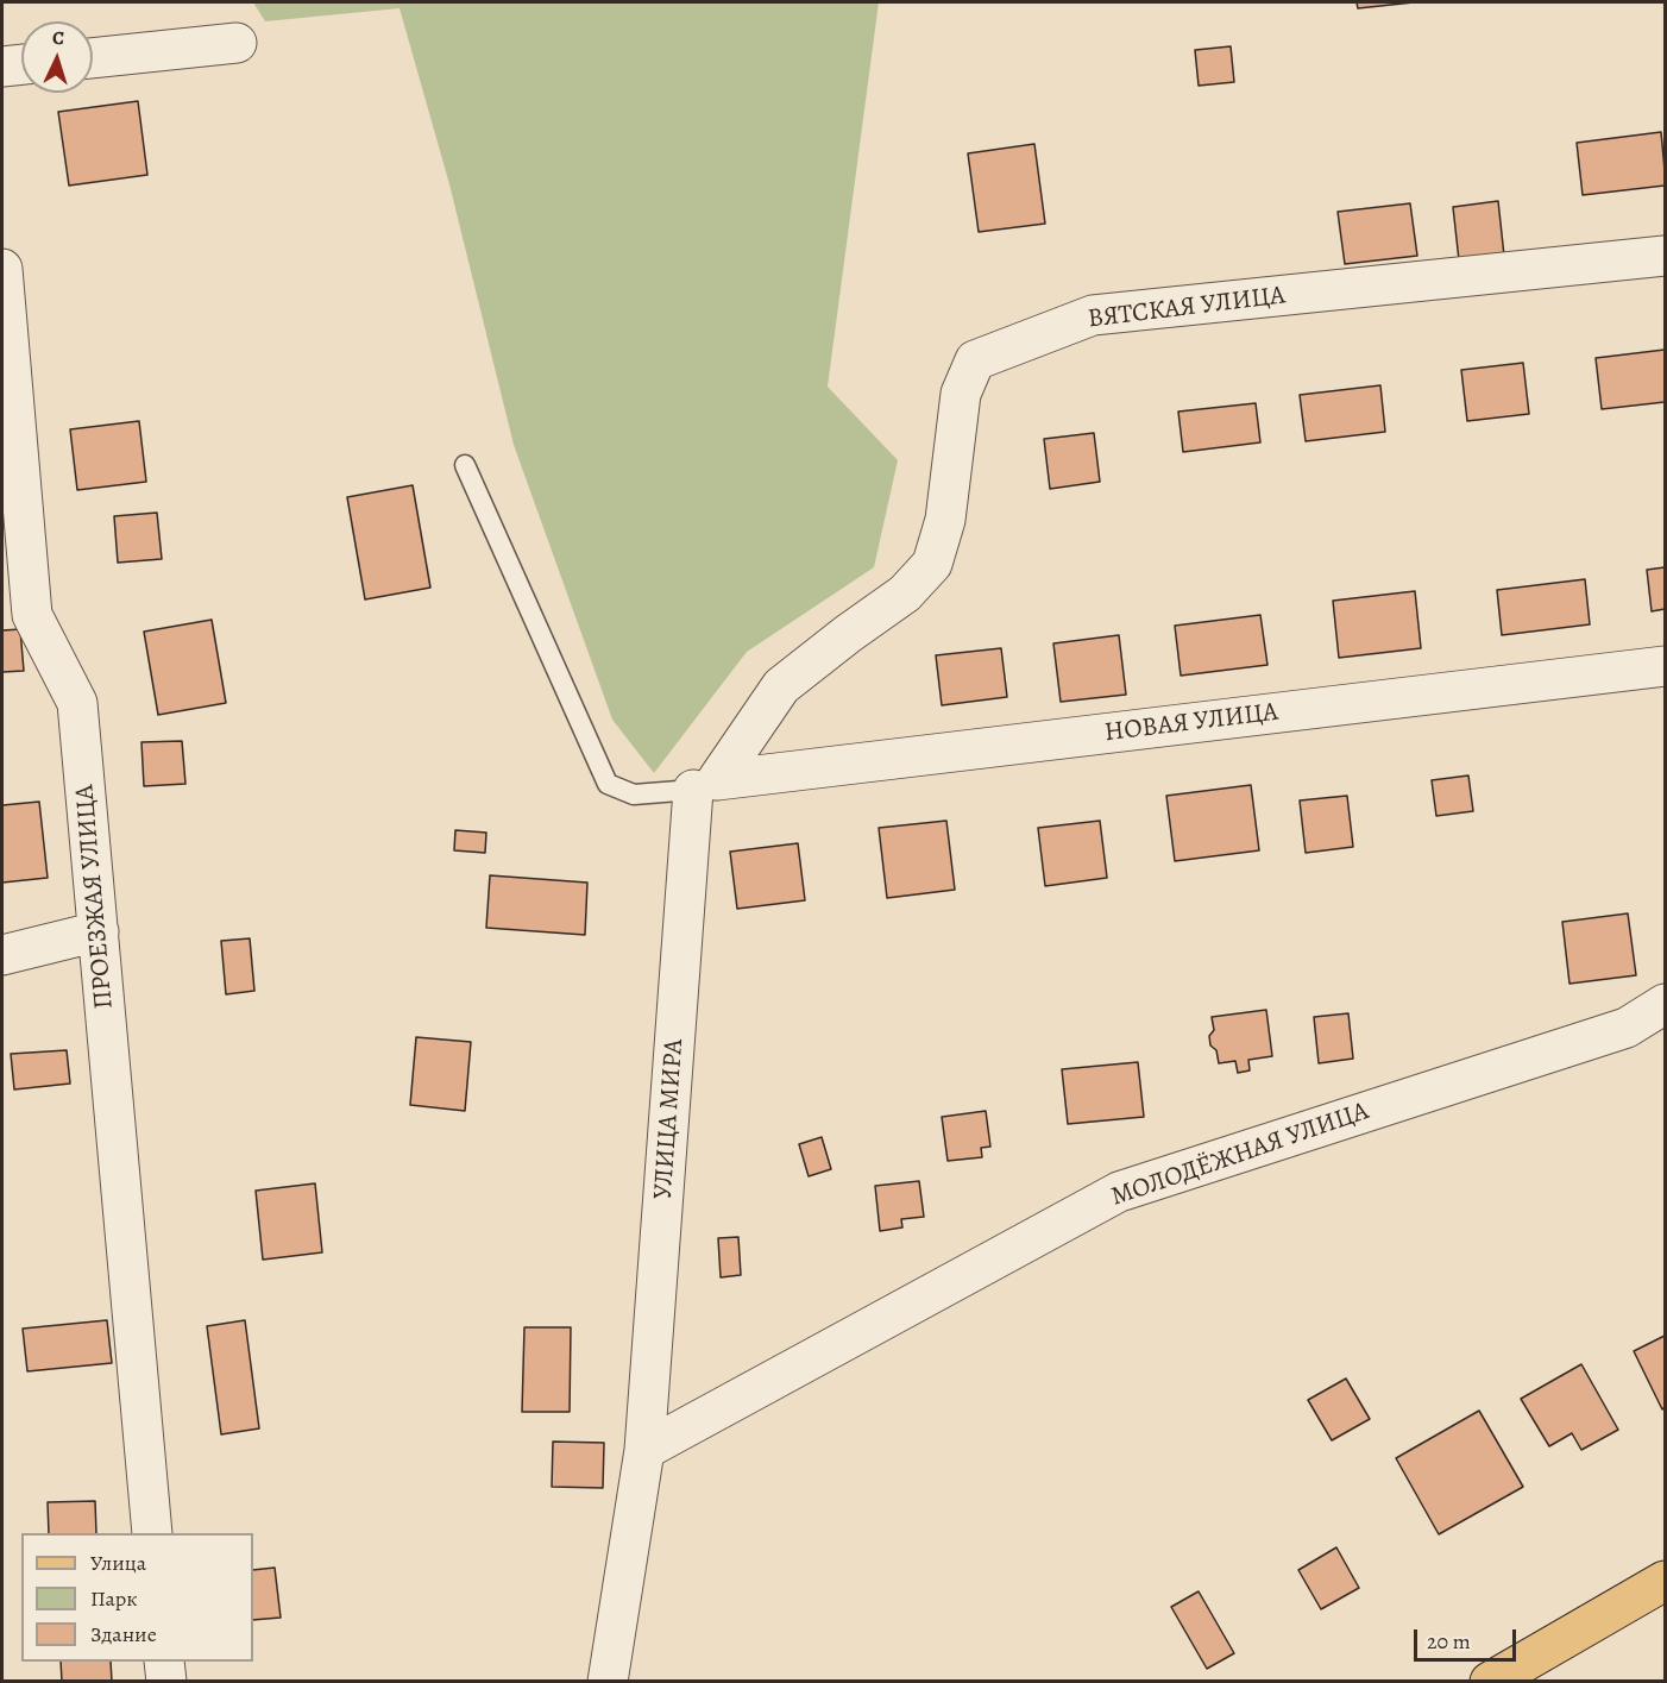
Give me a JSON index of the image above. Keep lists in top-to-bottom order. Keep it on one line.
{"streets":{"street":["ВЯТСКАЯ УЛИЦА","НОВАЯ УЛИЦА","ПРОЕЗЖАЯ УЛИЦА","УЛИЦА МИРА","МОЛОДЁЖНАЯ УЛИЦА"]},"crossings":[["ВЯТСКАЯ УЛИЦА","НОВАЯ УЛИЦА"],["ВЯТСКАЯ УЛИЦА","УЛИЦА МИРА"],["НОВАЯ УЛИЦА","УЛИЦА МИРА"],["УЛИЦА МИРА","МОЛОДЁЖНАЯ УЛИЦА"]],"legend":["Улица","Парк","Здание"],"scale_bar":"20 m","north":"top"}
